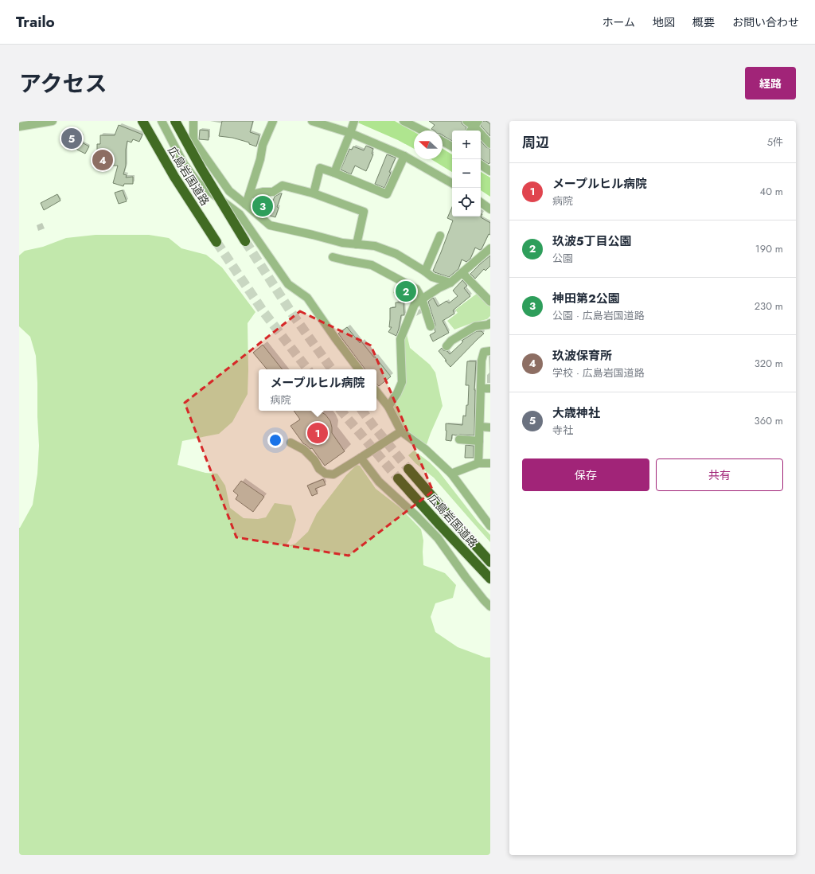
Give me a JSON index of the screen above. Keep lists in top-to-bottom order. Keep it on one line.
{"streets":{"highway":["広島岩国道路"]},"north":"left","page":{"header":"Trailo","nav":["ホーム","地図","概要","お問い合わせ"],"title":"アクセス","buttons":["経路",["保存","共有"]],"heading":["周辺","5件"],"pins":["5","4","3","2","1"],"map_buttons":["+","−"],"list":[{"mark":"1","name":"メープルヒル病院","note":"病院","value":"40 m"},{"mark":"2","name":"玖波５丁目公園","note":"公園","value":"190 m"},{"mark":"3","name":"神田第2公園","note":"公園 · 広島岩国道路","value":"230 m"},{"mark":"4","name":"玖波保育所","note":"学校 · 広島岩国道路","value":"320 m"},{"mark":"5","name":"大歳神社","note":"寺社","value":"360 m"}],"popup":["メープルヒル病院","病院"]}}
